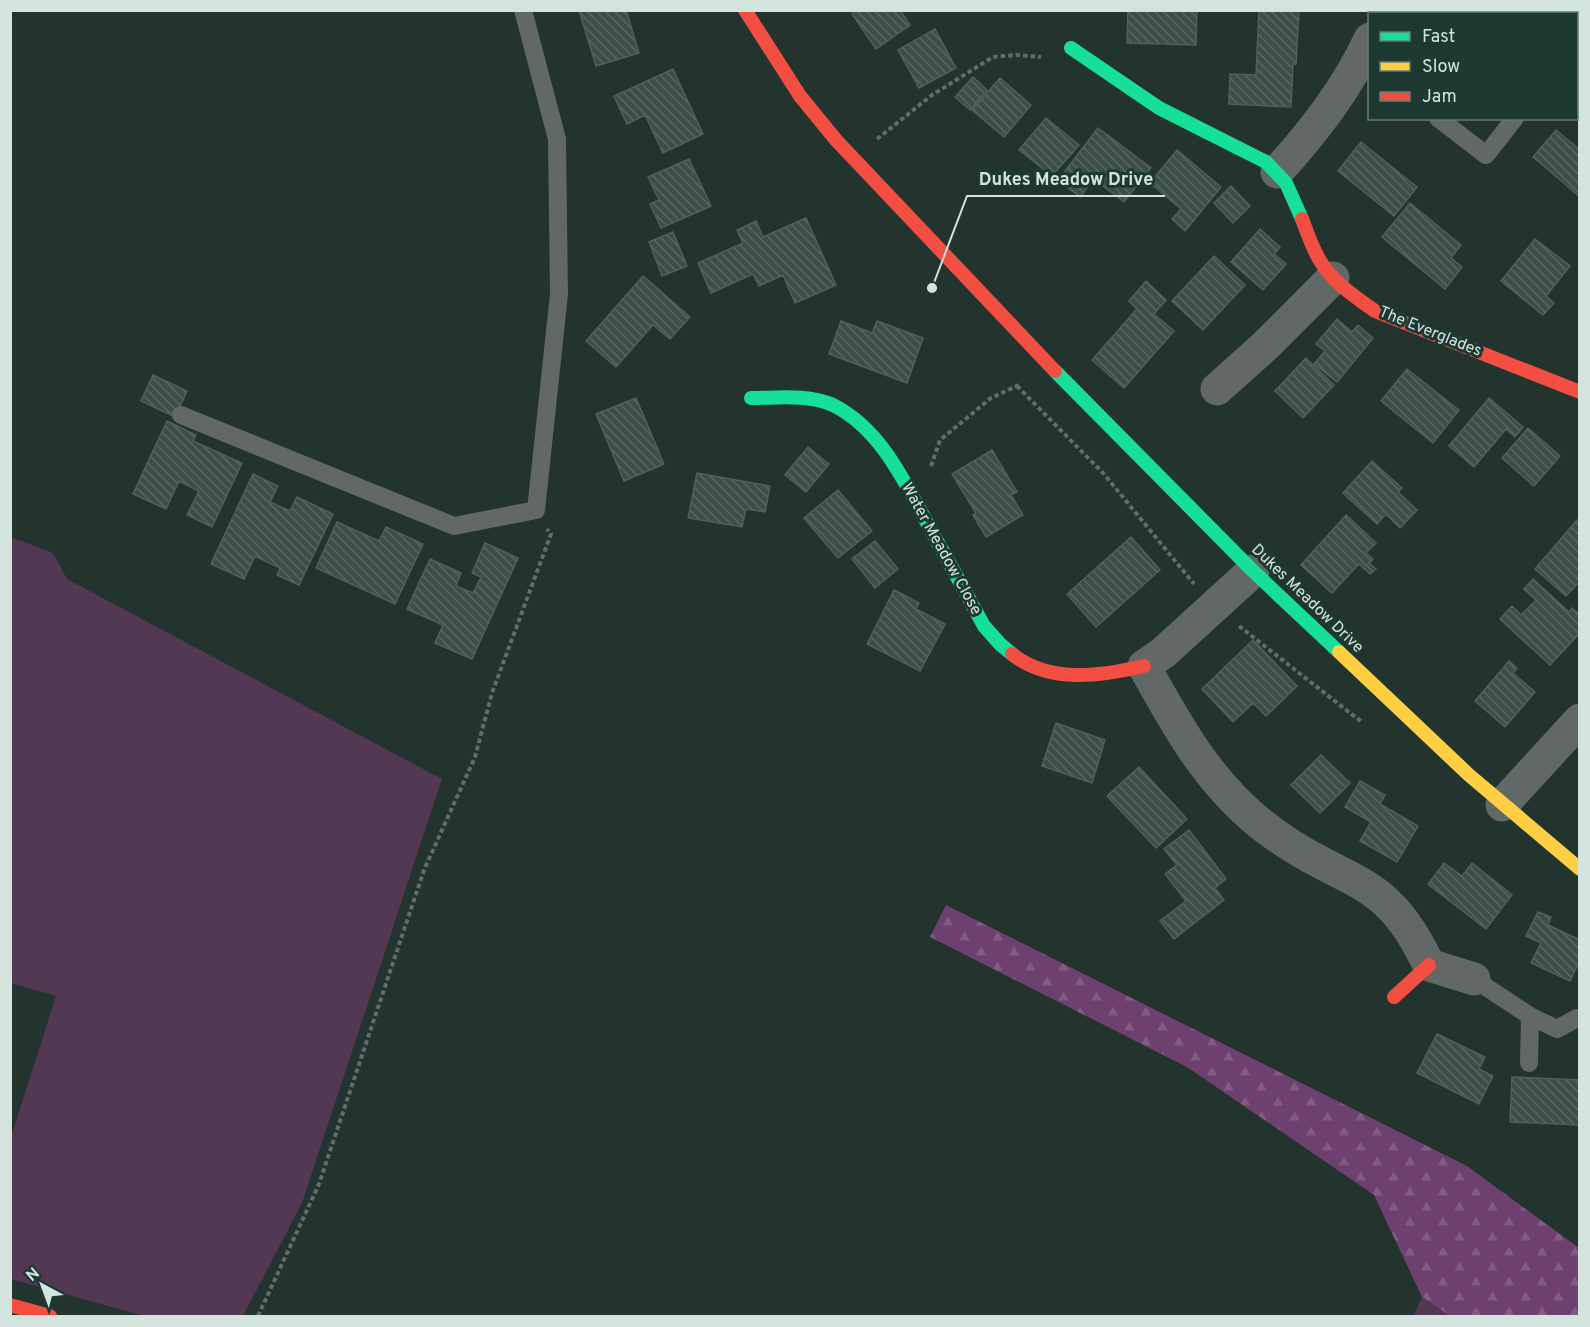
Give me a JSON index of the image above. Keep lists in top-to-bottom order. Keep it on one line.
{"streets":{"street":["The Everglades","Water Meadow Close","Dukes Meadow Drive"]},"crossings":[["Water Meadow Close","Dukes Meadow Drive"]],"places":["Dukes Meadow Drive"],"legend":["Fast","Slow","Jam"],"north":"top left"}
